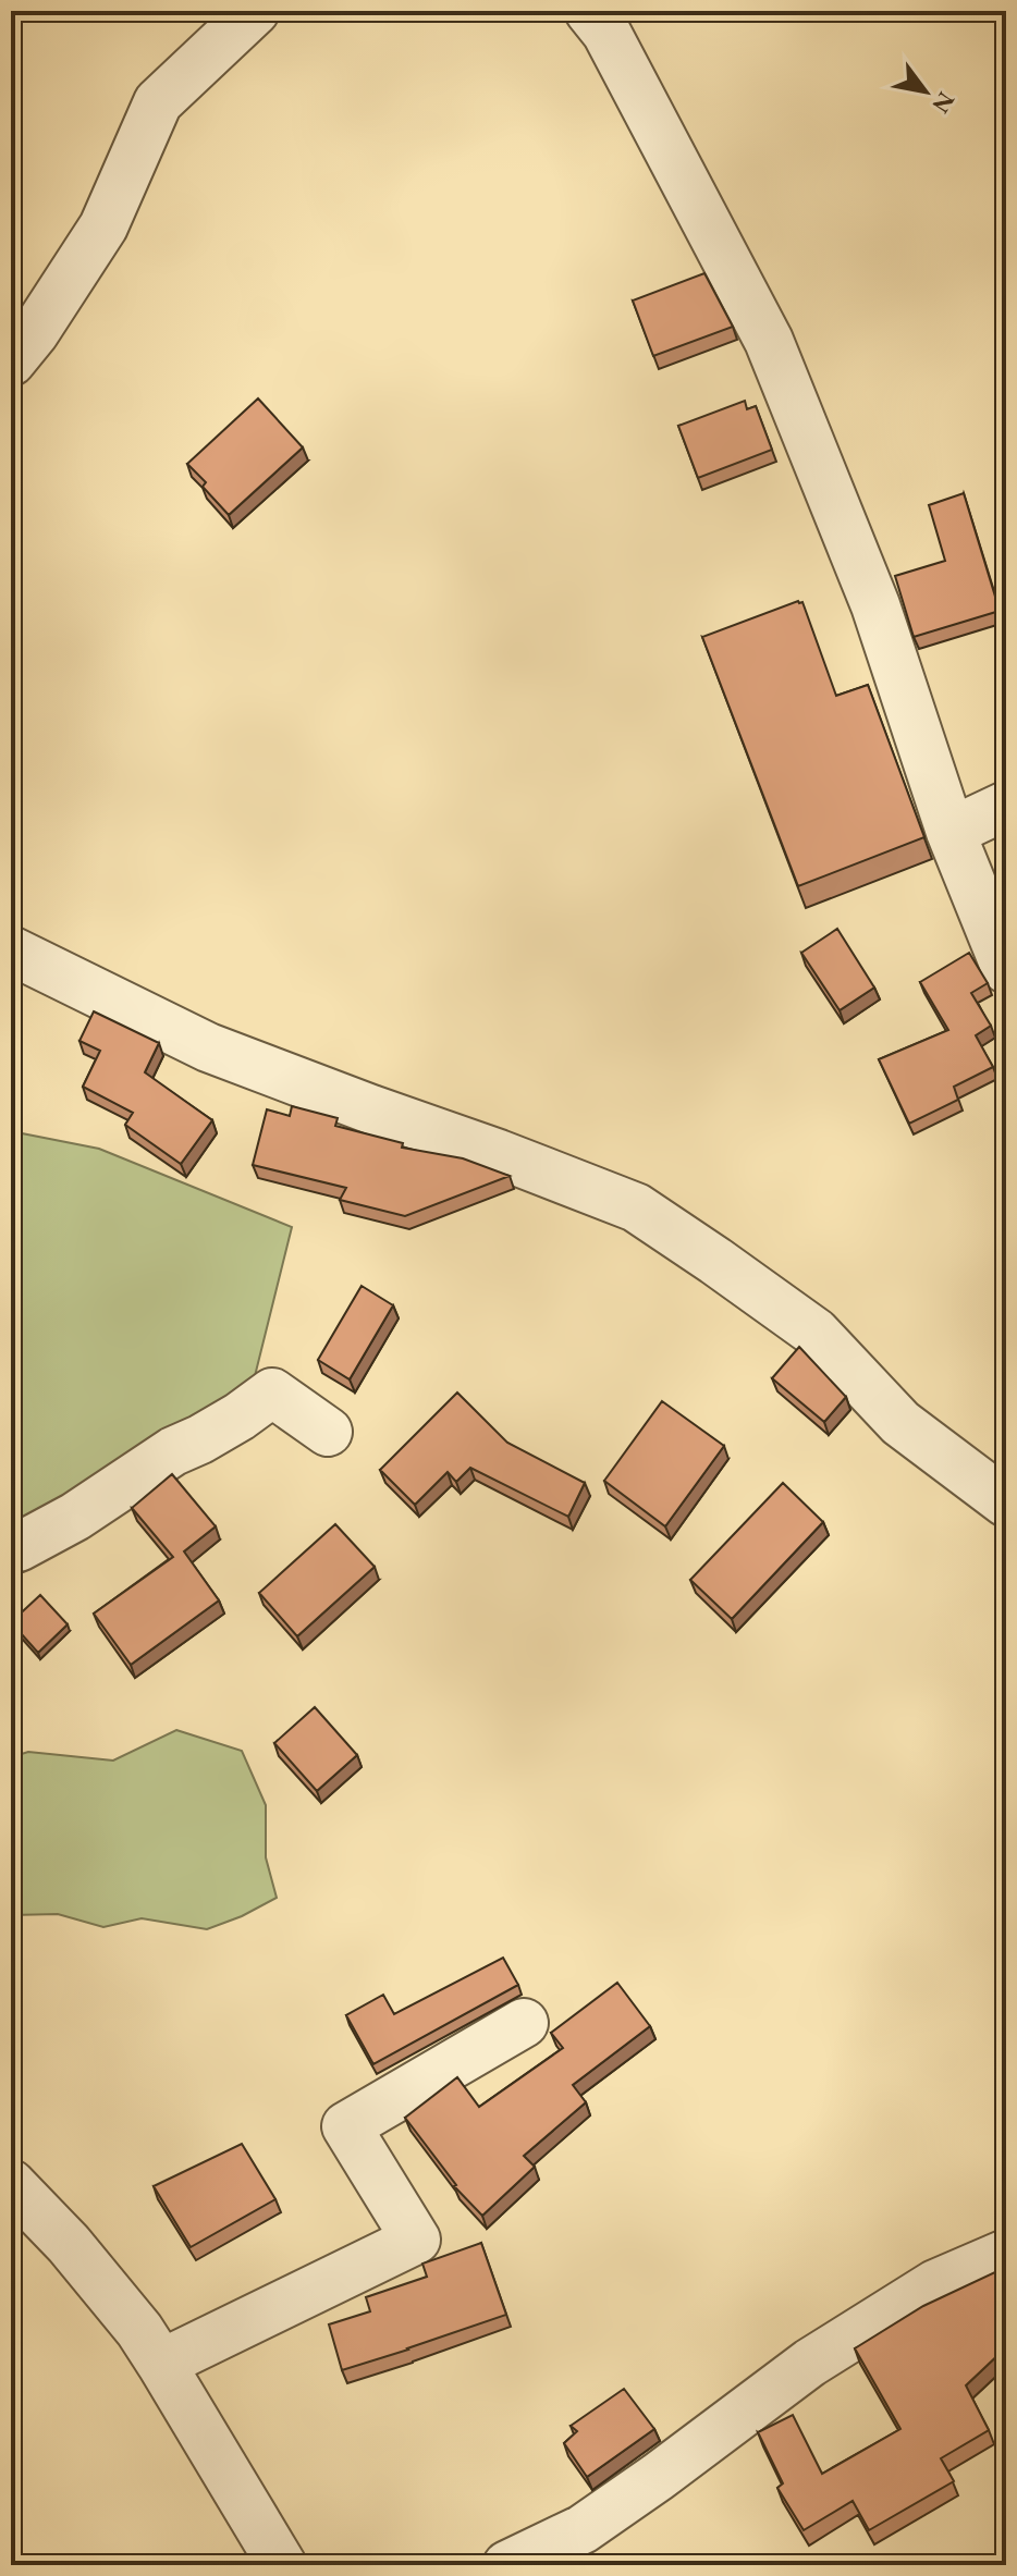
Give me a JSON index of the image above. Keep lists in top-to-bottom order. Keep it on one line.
{"north":"bottom right"}
